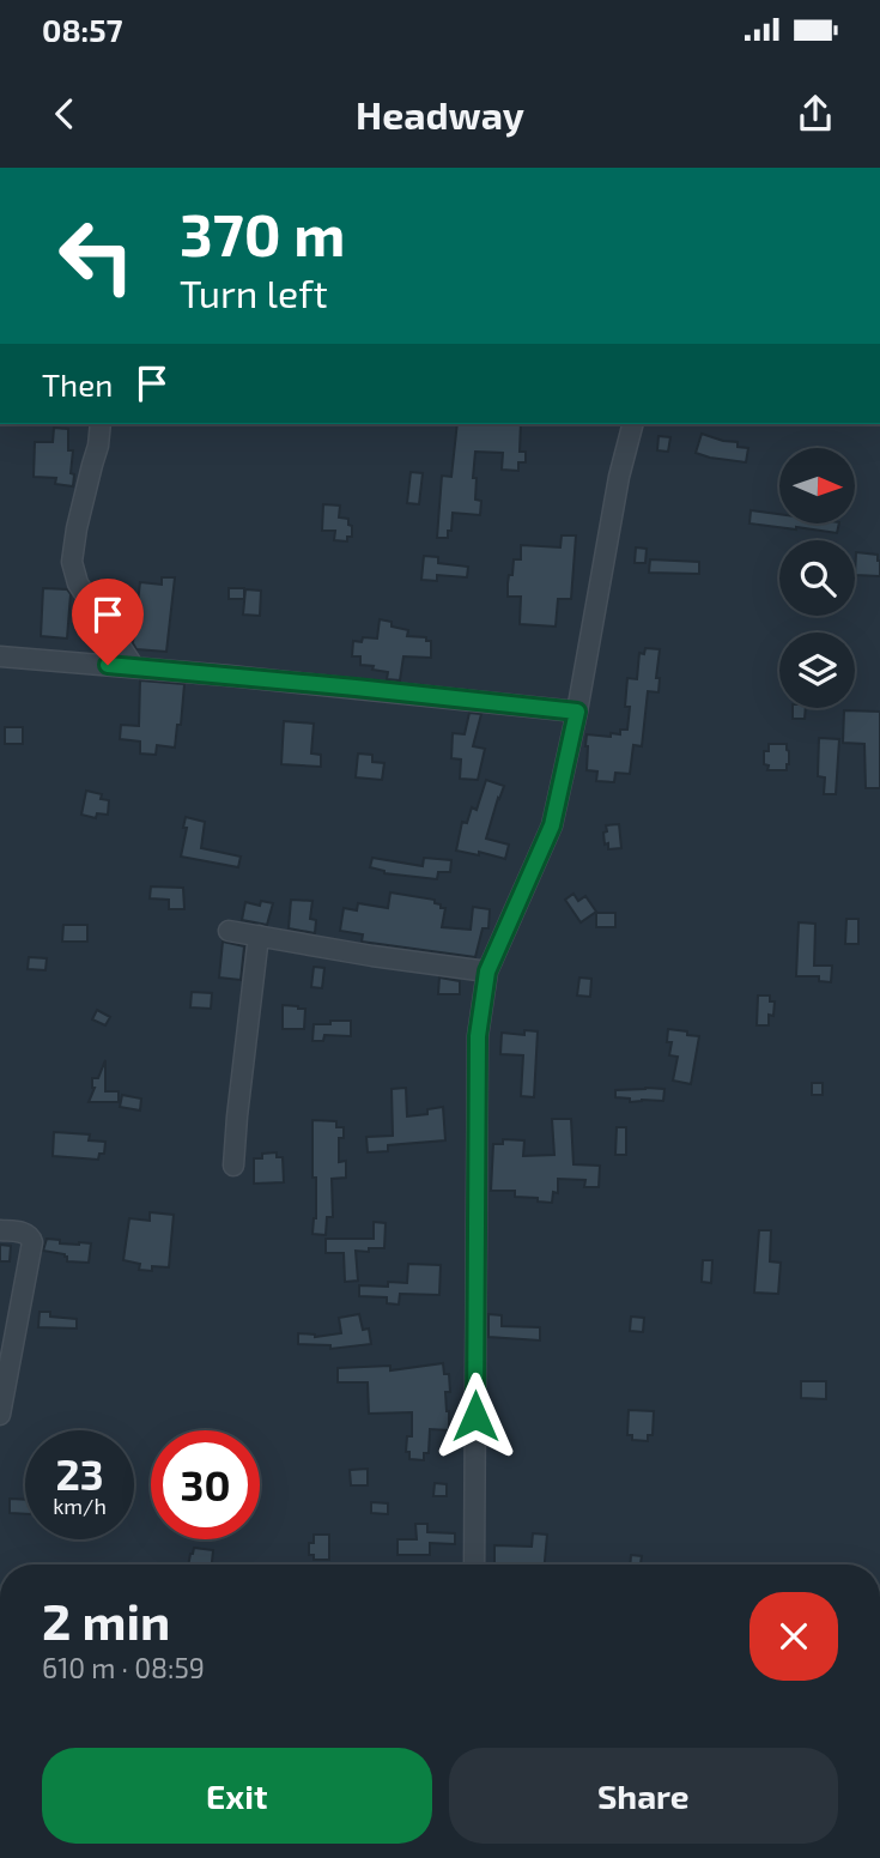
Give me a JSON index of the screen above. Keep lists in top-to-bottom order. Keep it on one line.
{"north":"right","page":{"status":"08:57","header":"Headway","turn":["370 m","Turn left"],"then":"Then","speed":"23 km/h","limit":"30","heading":["2 min","610 m · 08:59"],"buttons":["Exit","Share"]}}
